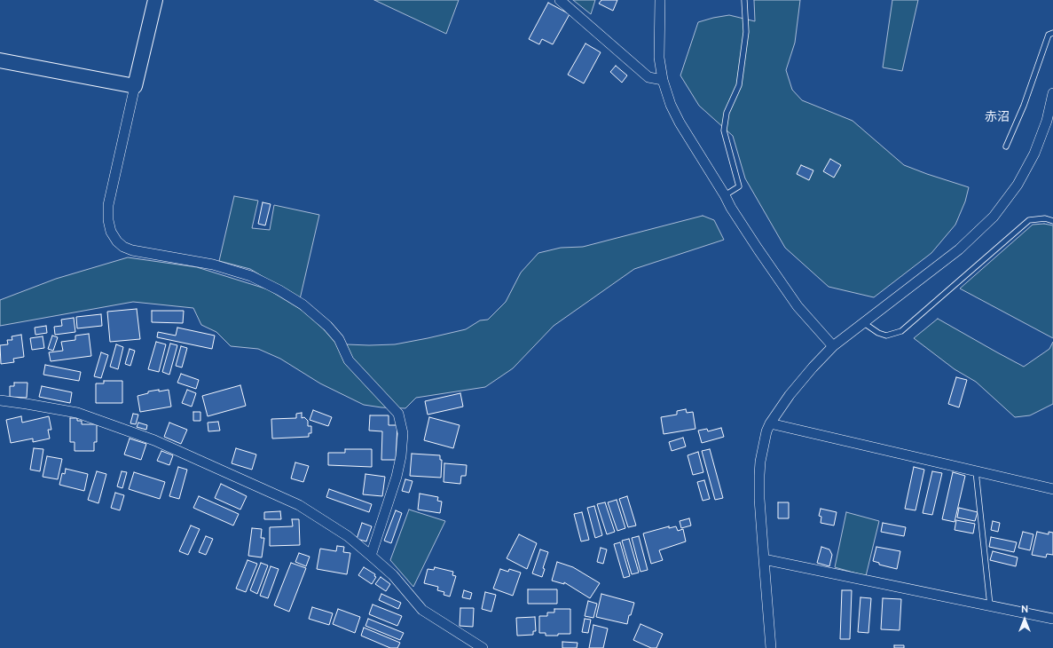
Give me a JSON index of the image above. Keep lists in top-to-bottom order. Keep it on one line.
{"districts":["赤沼"],"north":"top"}
